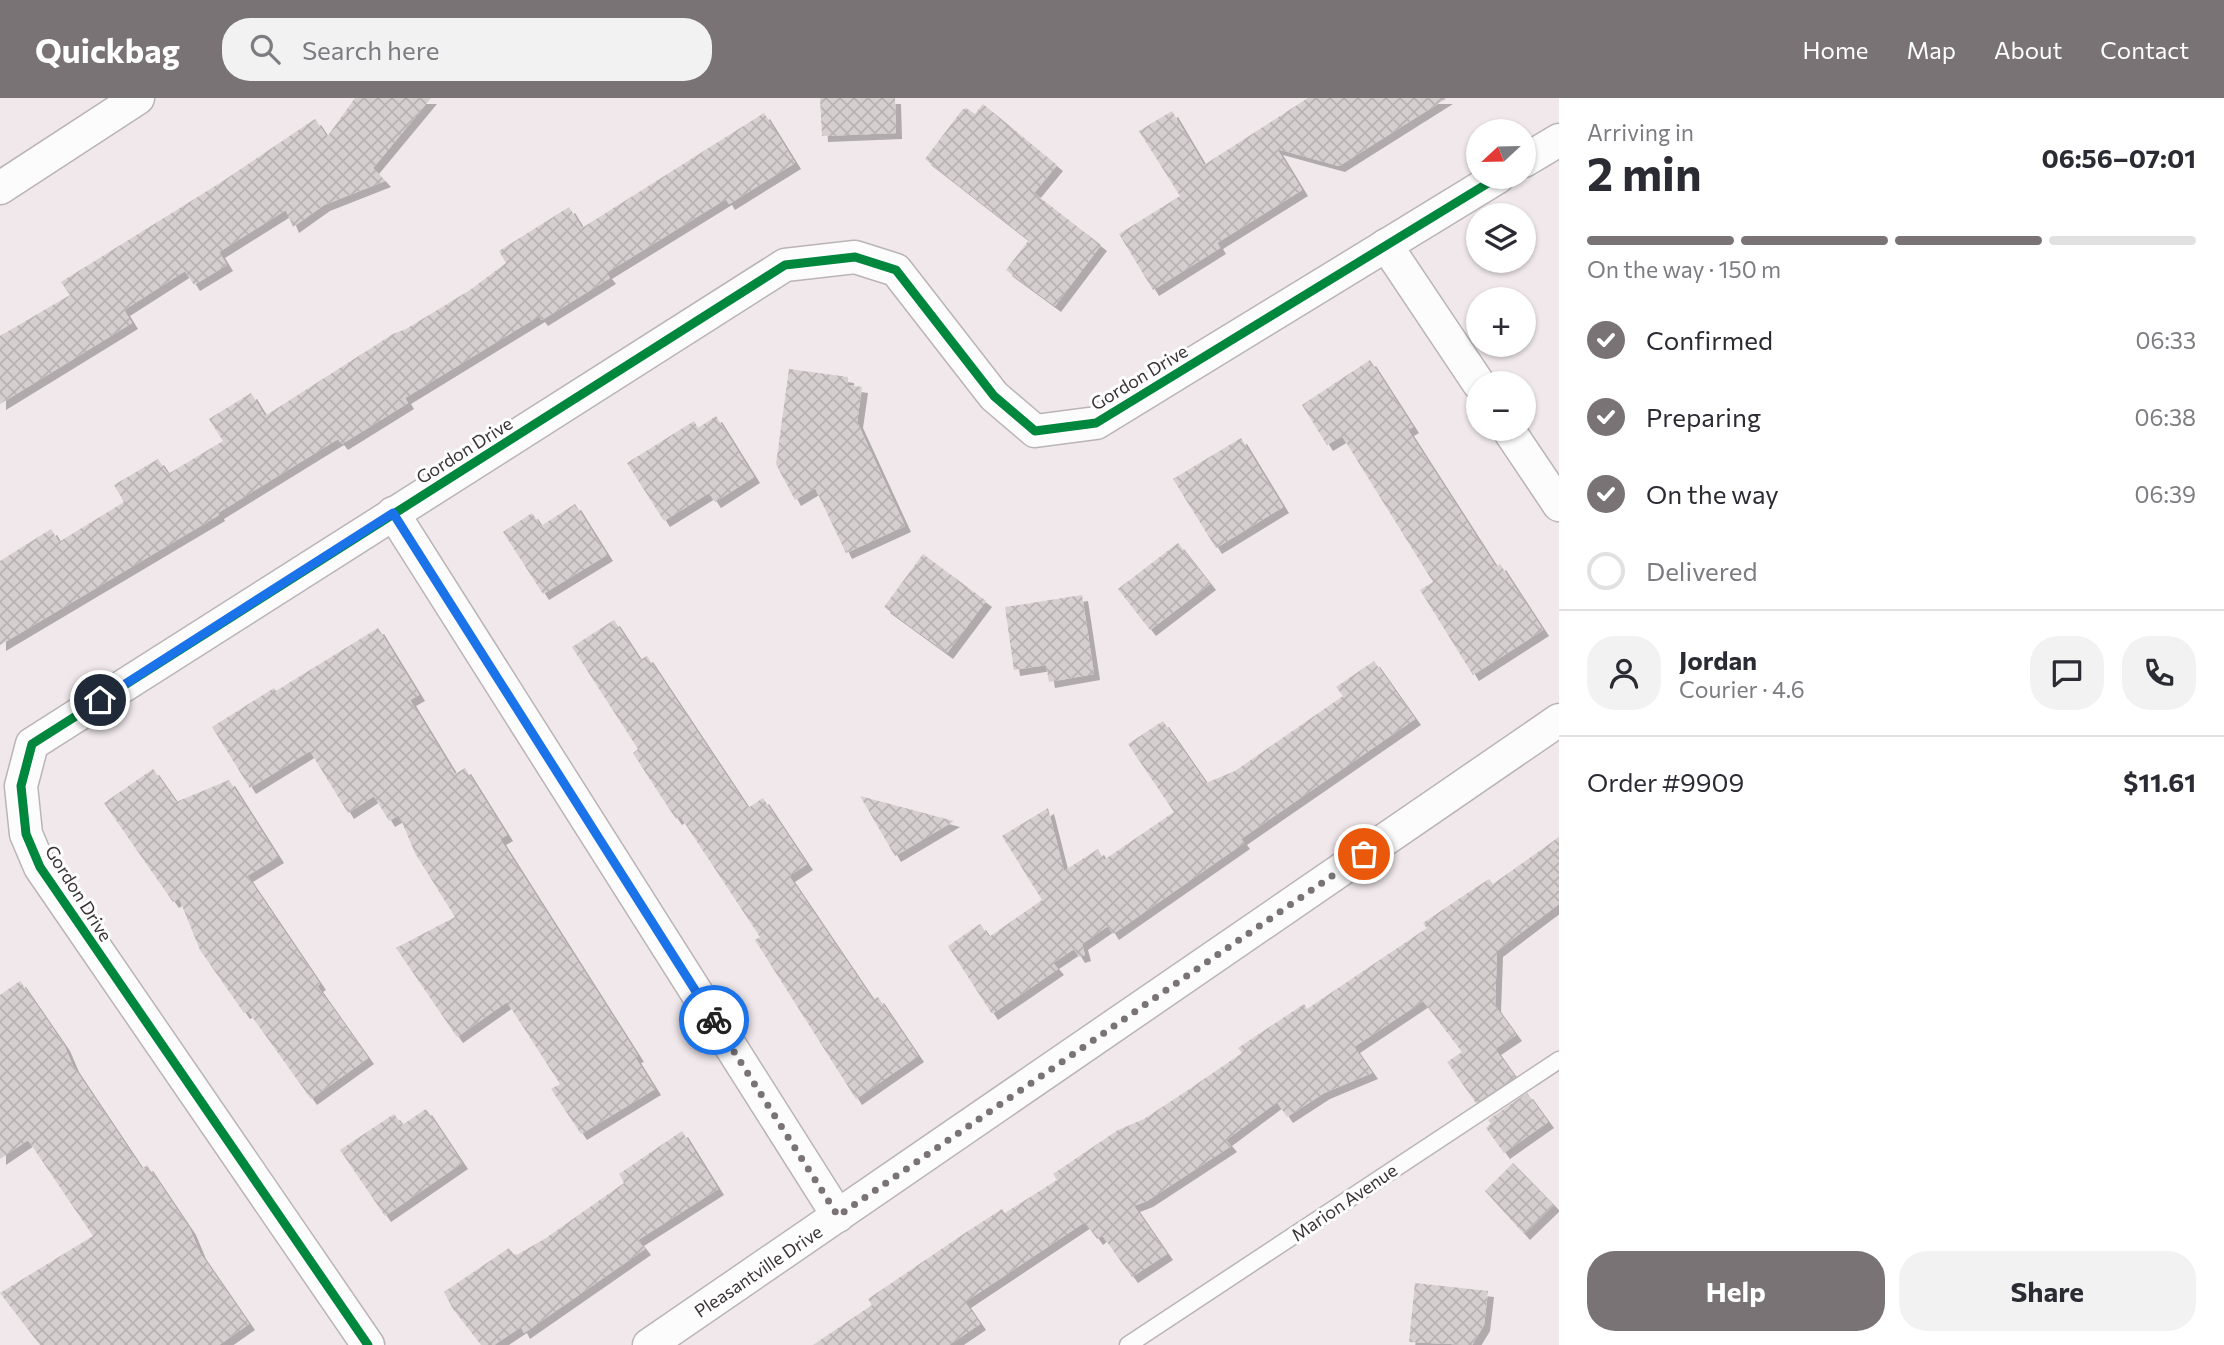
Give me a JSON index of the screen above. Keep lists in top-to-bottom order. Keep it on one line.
{"streets":{"street":["Gordon Drive","Pleasantville Drive"],"lane":["Marion Avenue"]},"north":"left","page":{"header":"Quickbag","search":"Search here","nav":["Home","Map","About","Contact"],"heading":["2 min","Arriving in","06:56–07:01"],"panel":["Jordan","Courier · 4.6","Order #9909","$11.61"],"map_buttons":["+","−"],"bar":"On the way · 150 m","list":[["Confirmed","06:33"],["Preparing","06:38"],["On the way","06:39"],"Delivered"],"buttons":["Help","Share"]}}
